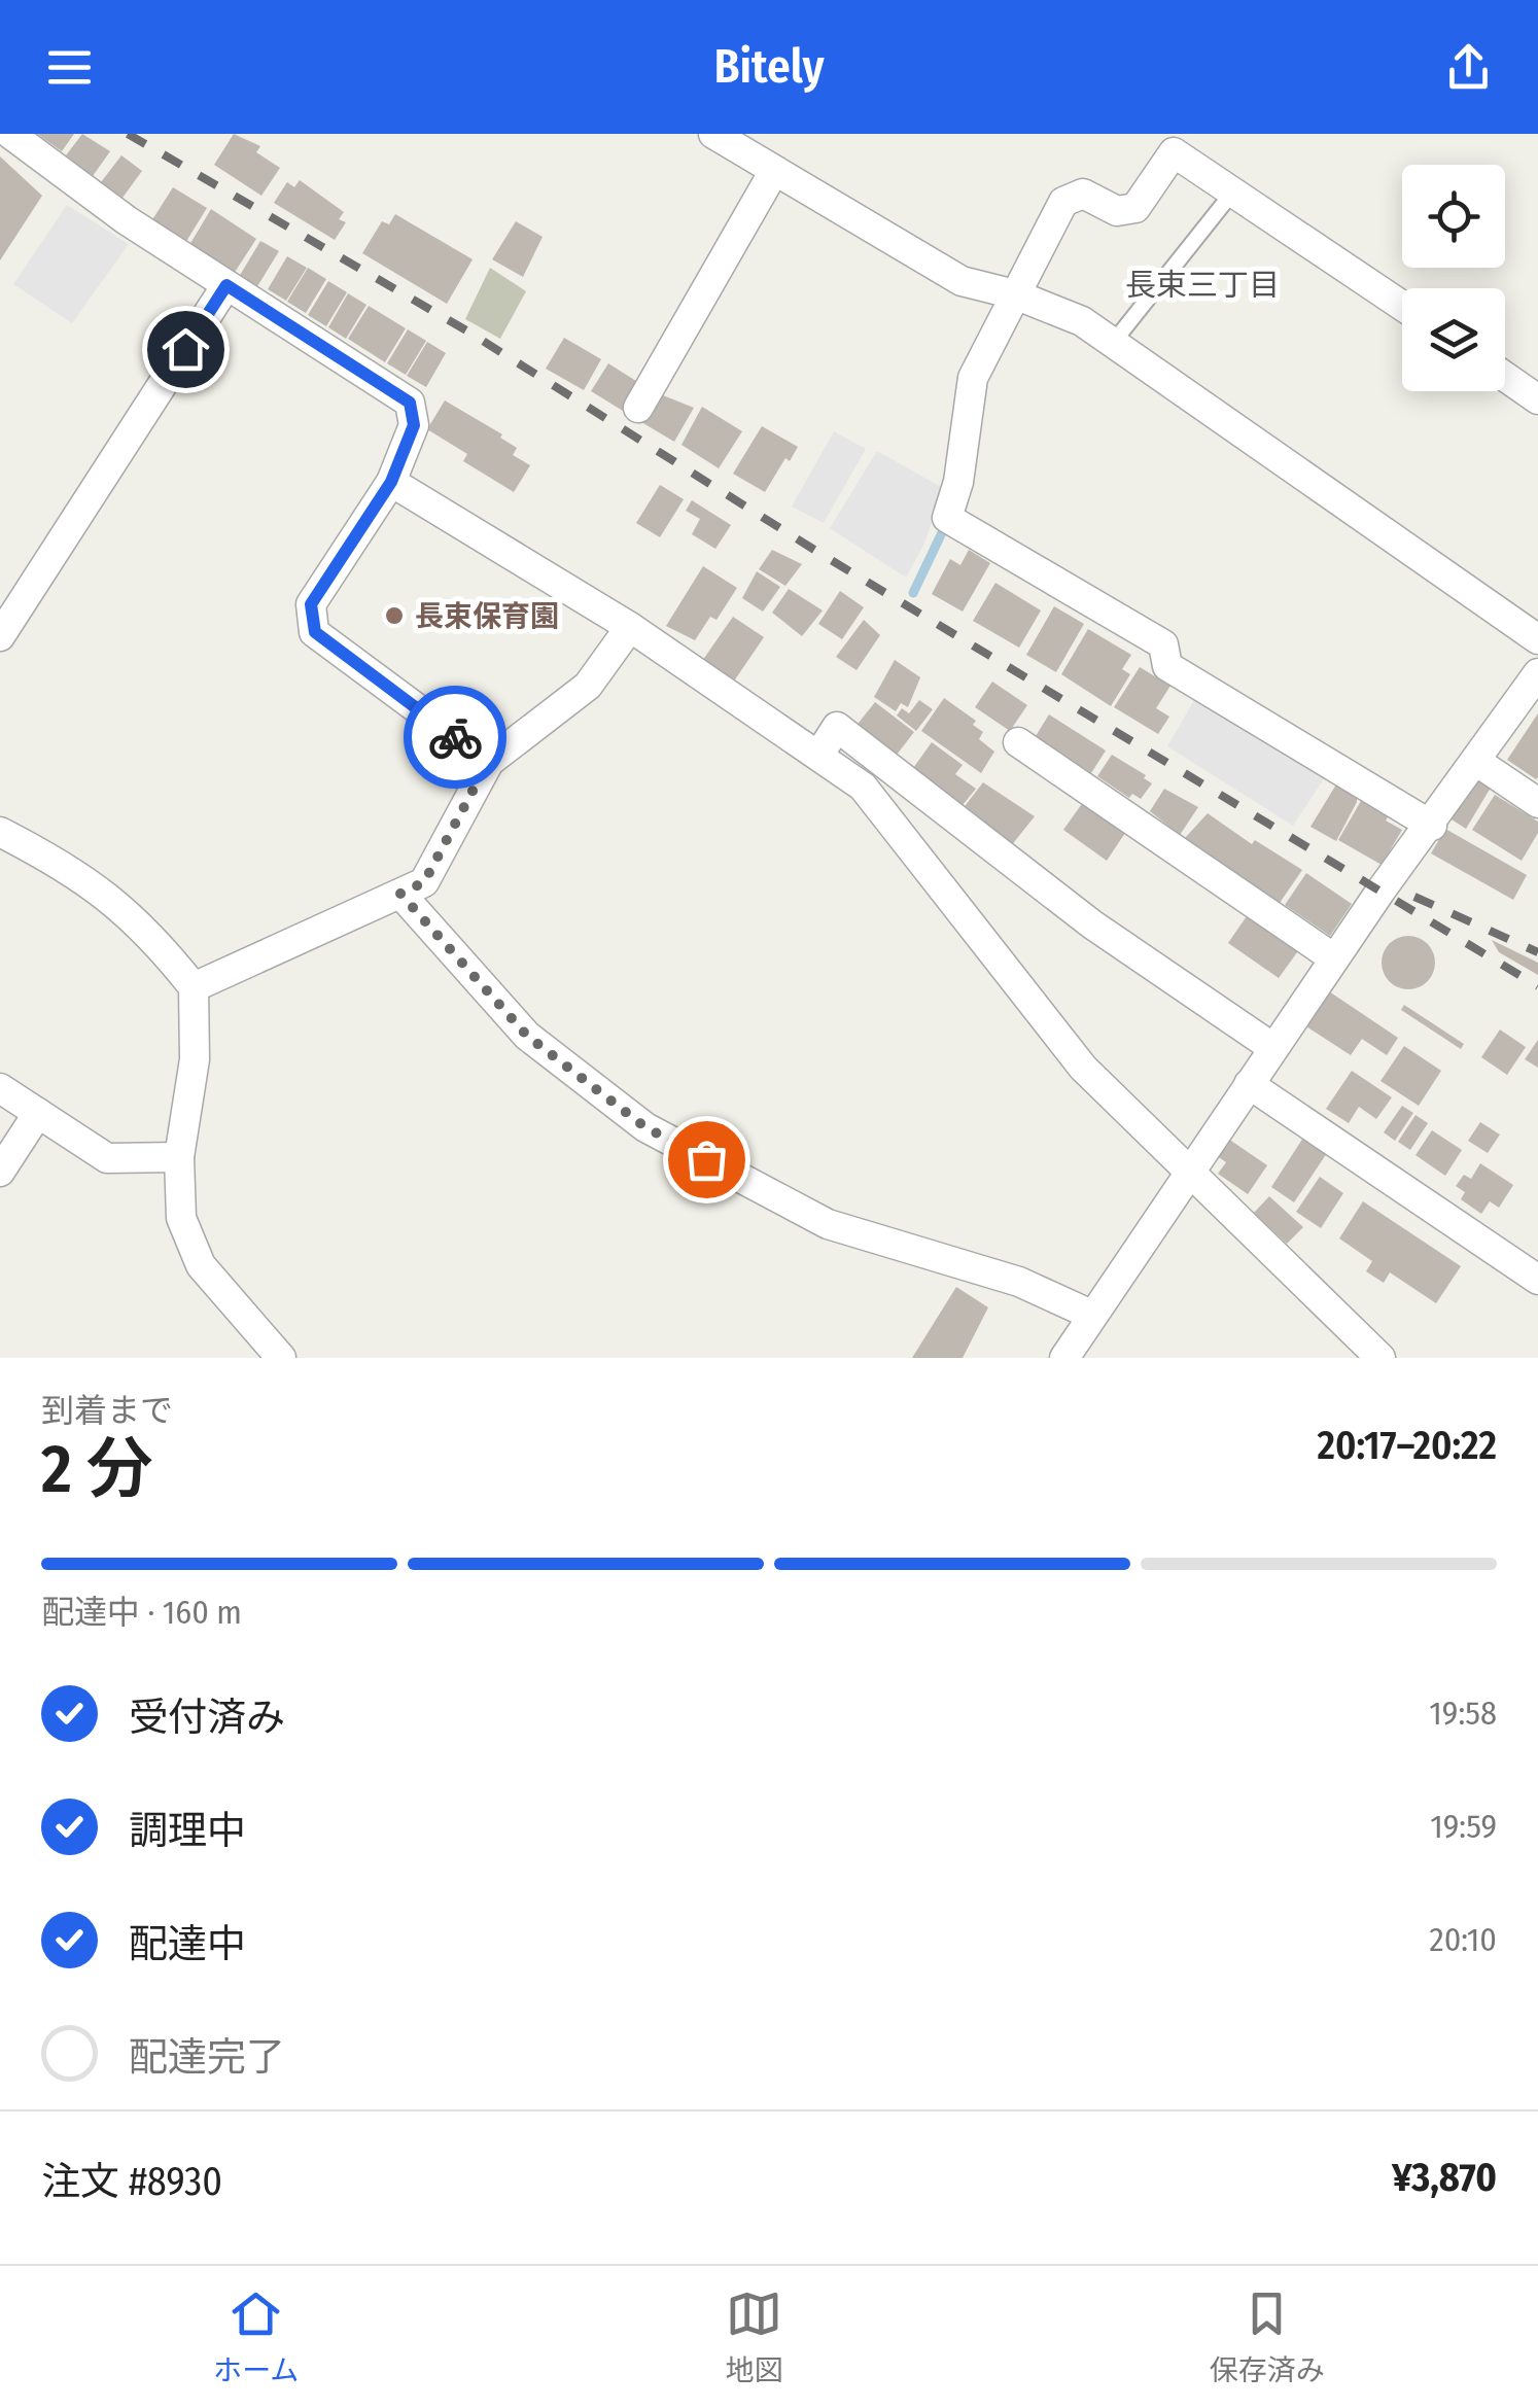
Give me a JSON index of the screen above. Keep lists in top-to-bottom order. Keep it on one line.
{"districts":["長束三丁目"],"places":["長束保育園"],"page":{"header":"Bitely","heading":["2 分","到着まで","20:17–20:22"],"panel":["注文 #8930","¥3,870"],"bar":"配達中 · 160 m","list":[["受付済み","19:58"],["調理中","19:59"],["配達中","20:10"],"配達完了"],"tabs":["ホーム","地図","保存済み"]}}
